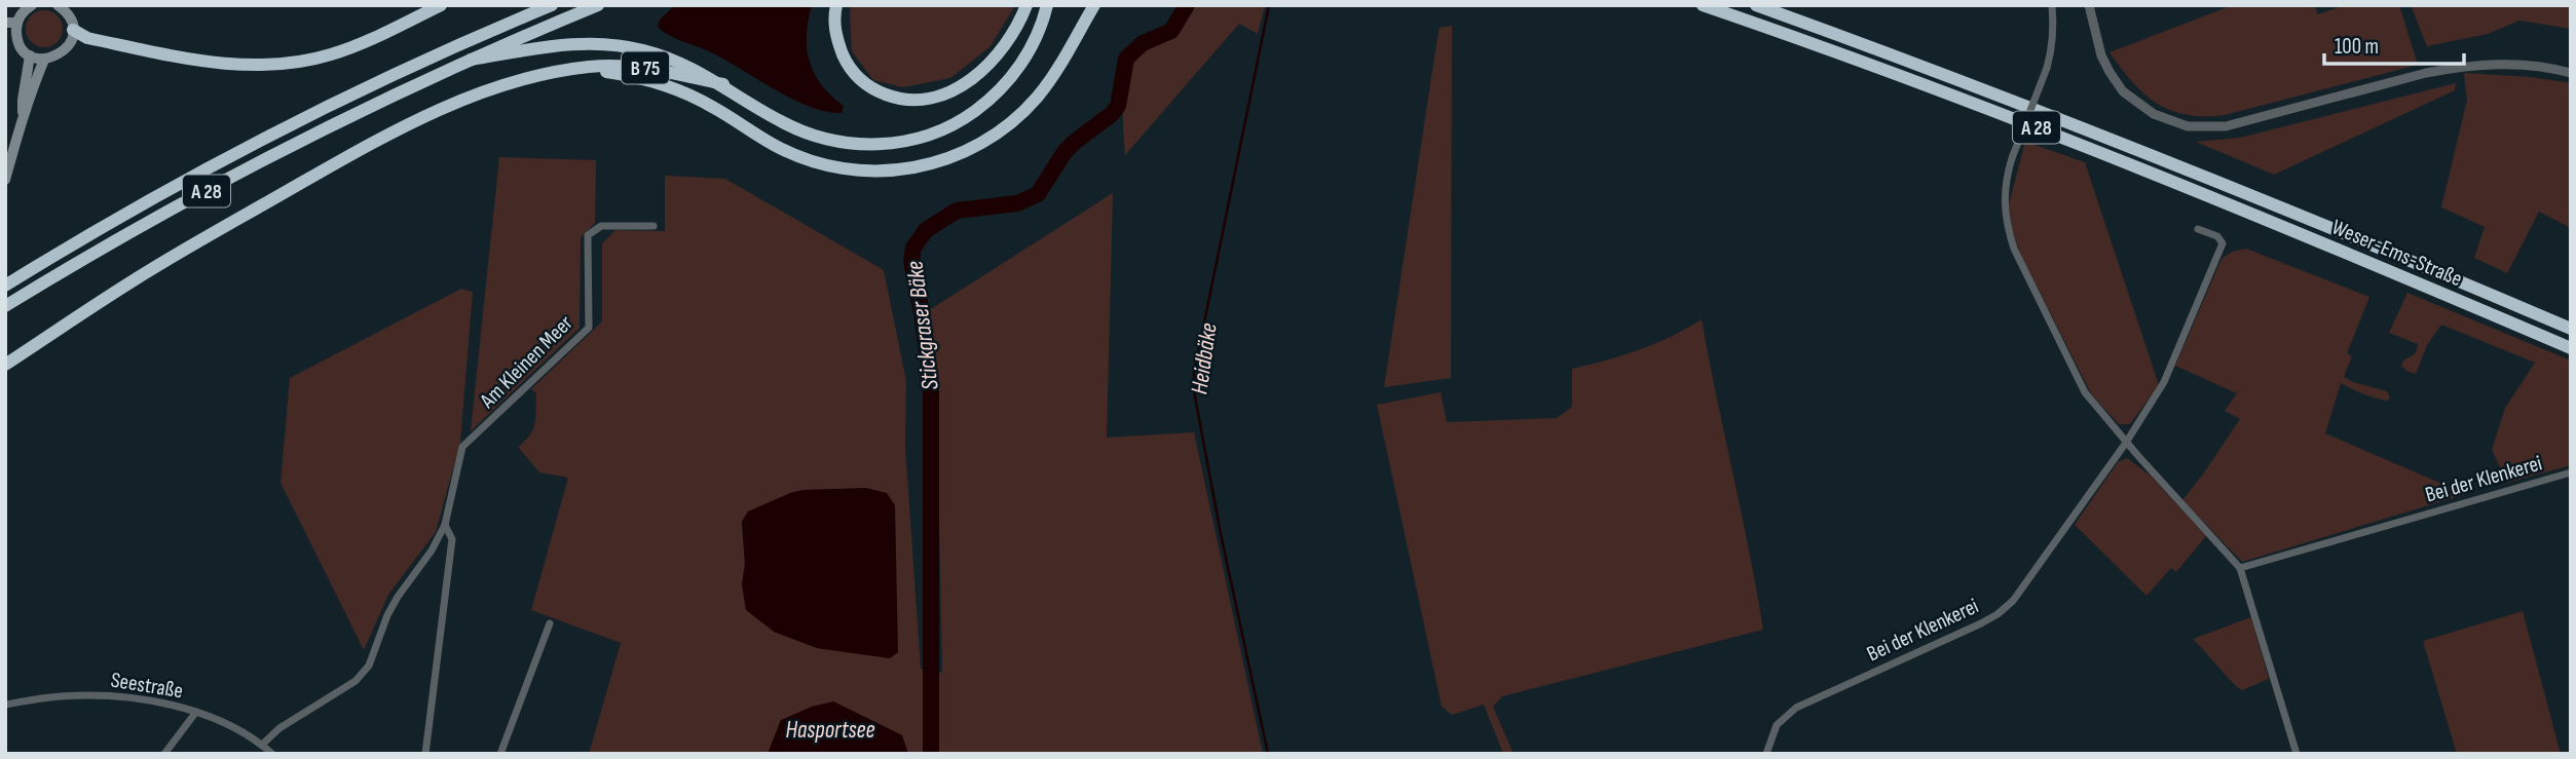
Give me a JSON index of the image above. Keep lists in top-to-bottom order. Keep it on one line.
{"streets":{"highway":["B 75","A 28","Weser-Ems-Straße"],"street":["Am Kleinen Meer","Bei der Klenkerei","Seestraße"]},"crossings":[["Am Kleinen Meer","Seestraße"]],"water":["Stickgraser Bäke","Heidbäke","Hasportsee"],"scale_bar":"100 m"}
